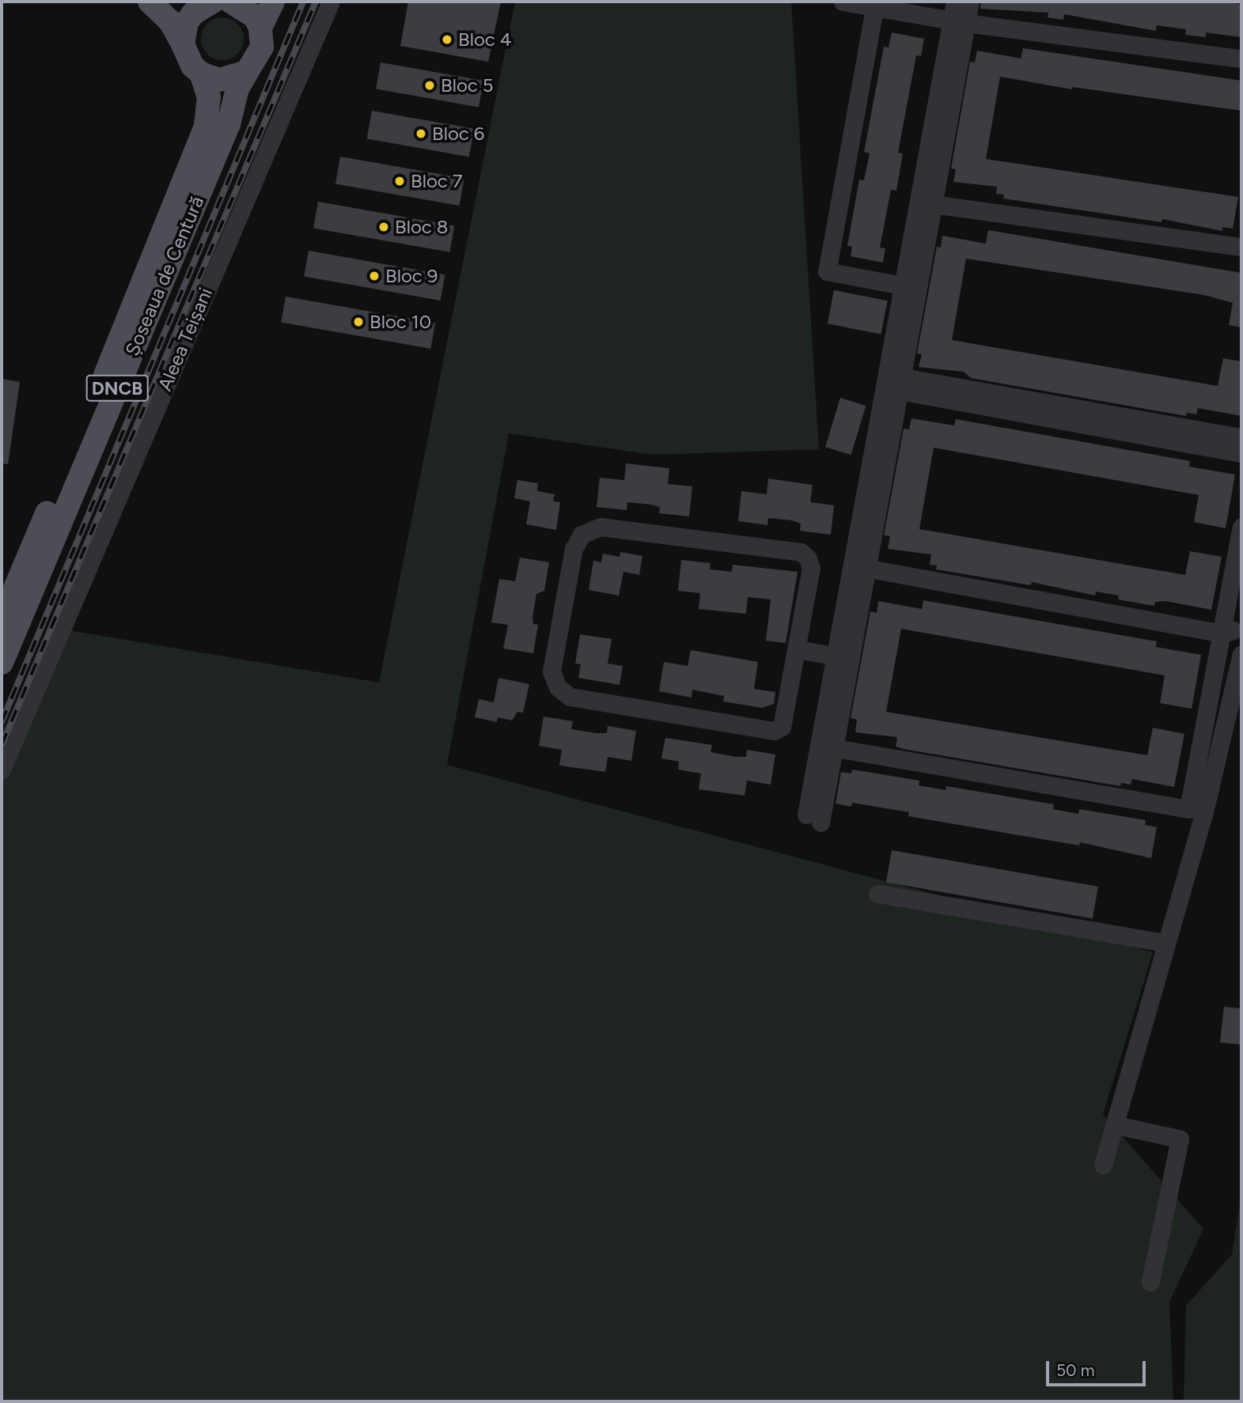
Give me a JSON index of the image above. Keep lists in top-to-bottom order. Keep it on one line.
{"streets":{"main road":["Șoseaua de Centură","DNCB"],"street":["Aleea Teișani"]},"crossings":[["Șoseaua de Centură","DNCB"]],"places":["Bloc 4","Bloc 5","Bloc 6","Bloc 7","Bloc 8","Bloc 9","Bloc 10"],"scale_bar":"50 m"}
